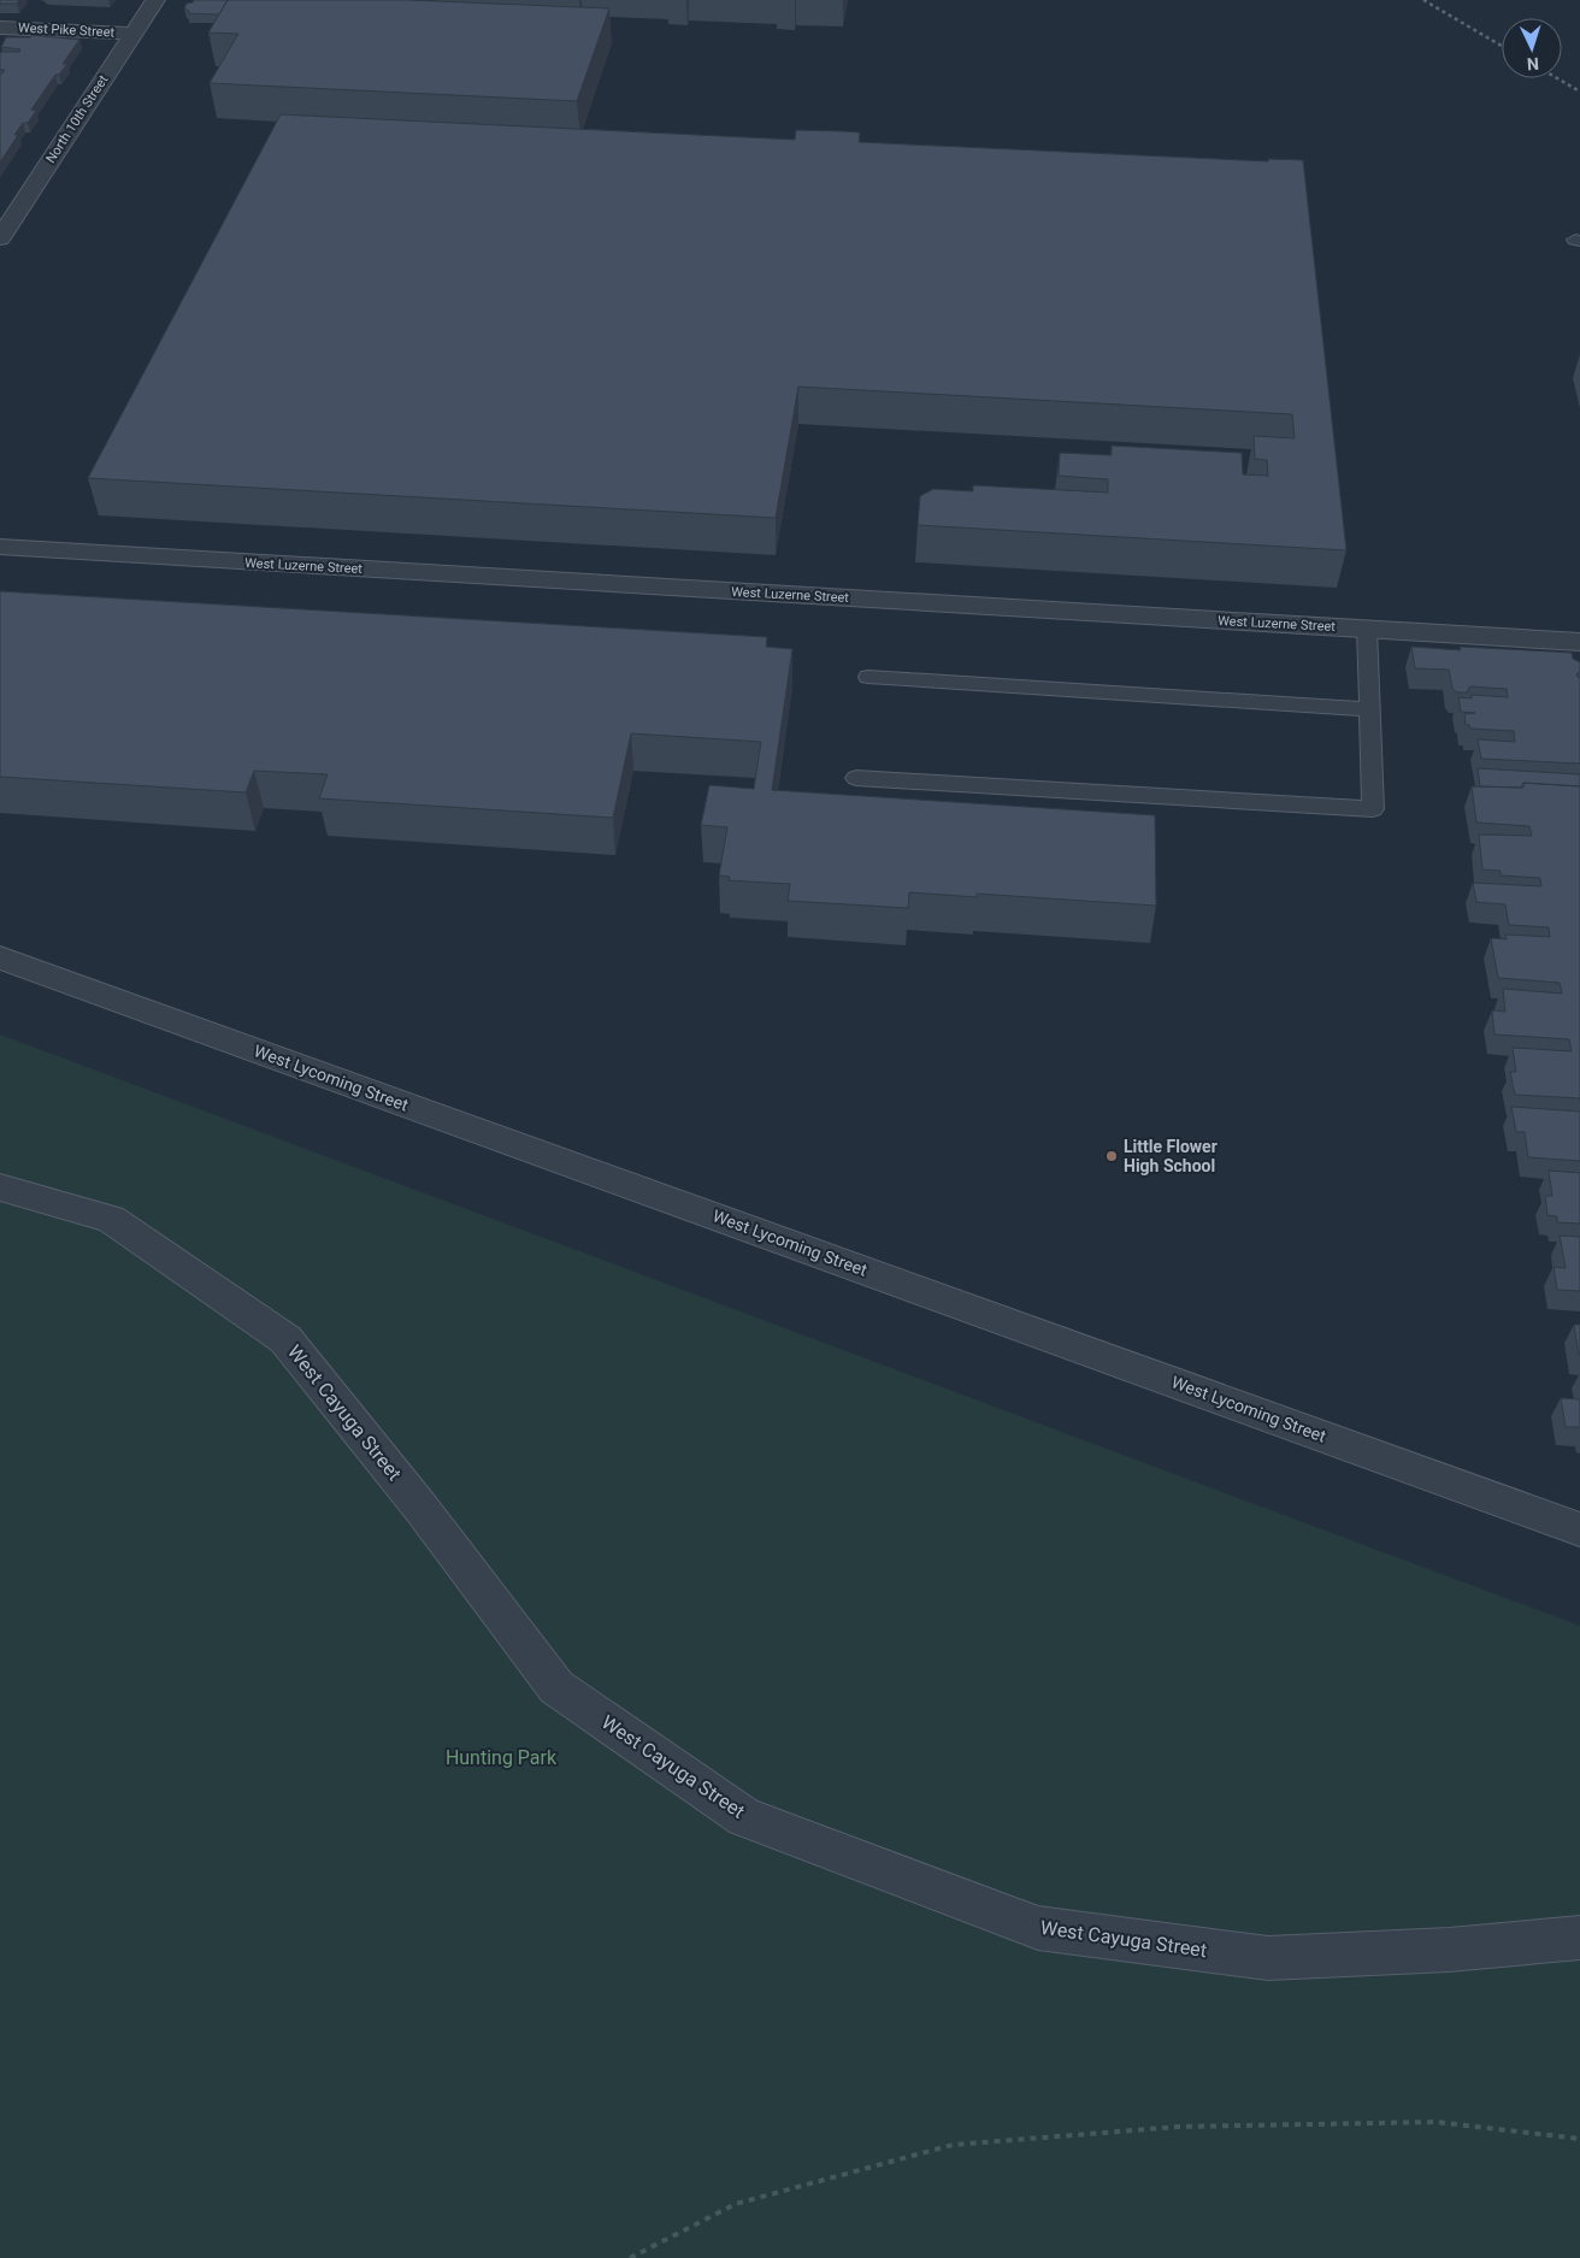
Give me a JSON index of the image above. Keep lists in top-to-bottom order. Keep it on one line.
{"streets":{"street":["West Pike Street","North 10th Street","West Luzerne Street","West Lycoming Street","West Cayuga Street"]},"crossings":[["West Pike Street","North 10th Street"]],"parks":["Hunting Park"],"places":["Little Flower High School"],"north":"bottom"}
